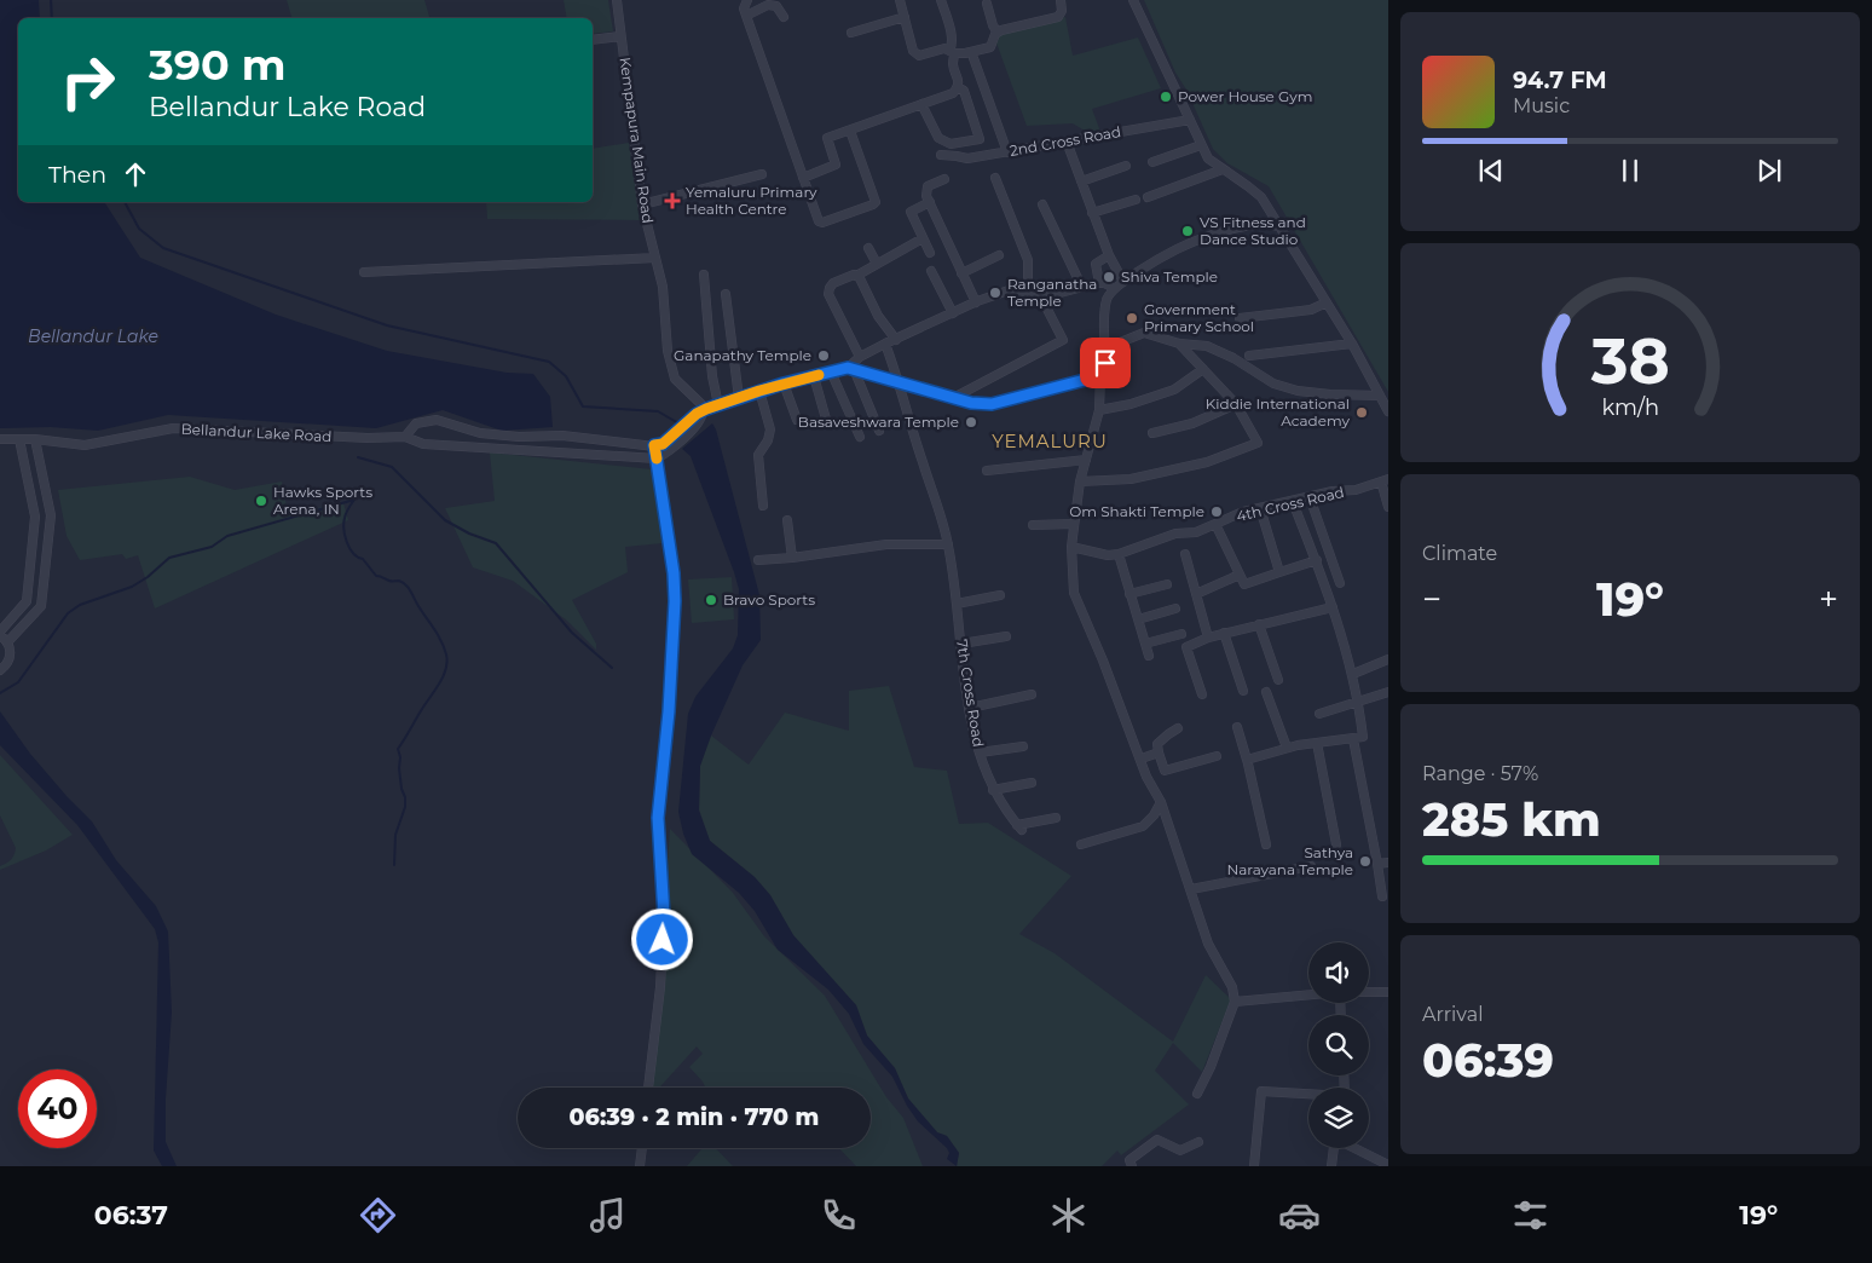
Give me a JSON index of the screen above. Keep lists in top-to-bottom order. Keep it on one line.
{"streets":{"street":["Kempapura Main Road","2nd Cross Road","Bellandur Lake Road","4th Cross Road","7th Cross Road"]},"districts":["YEMALURU"],"water":["Bellandur Lake"],"places":{"other":["Power House Gym","VS Fitness and Dance Studio","Shiva Temple","Ranganatha Temple","Government Primary School","Ganapathy Temple","Kiddie International Academy","Basaveshwara Temple","Hawks Sports Arena, IN","Om Shakti Temple","Bravo Sports","Sathya Narayana Temple"],"health":["Yemaluru Primary Health Centre"]},"page":{"turn":["390 m","Bellandur Lake Road"],"song":["94.7 FM","Music"],"then":"Then","tile":["Climate",["Range · 57%","285 km"],["Arrival","06:39"]],"heat":["−","19°","+"],"limit":"40","trip":"06:39 · 2 min · 770 m","tabs":["06:37","19°"],"gauge":["38","km/h"]}}
